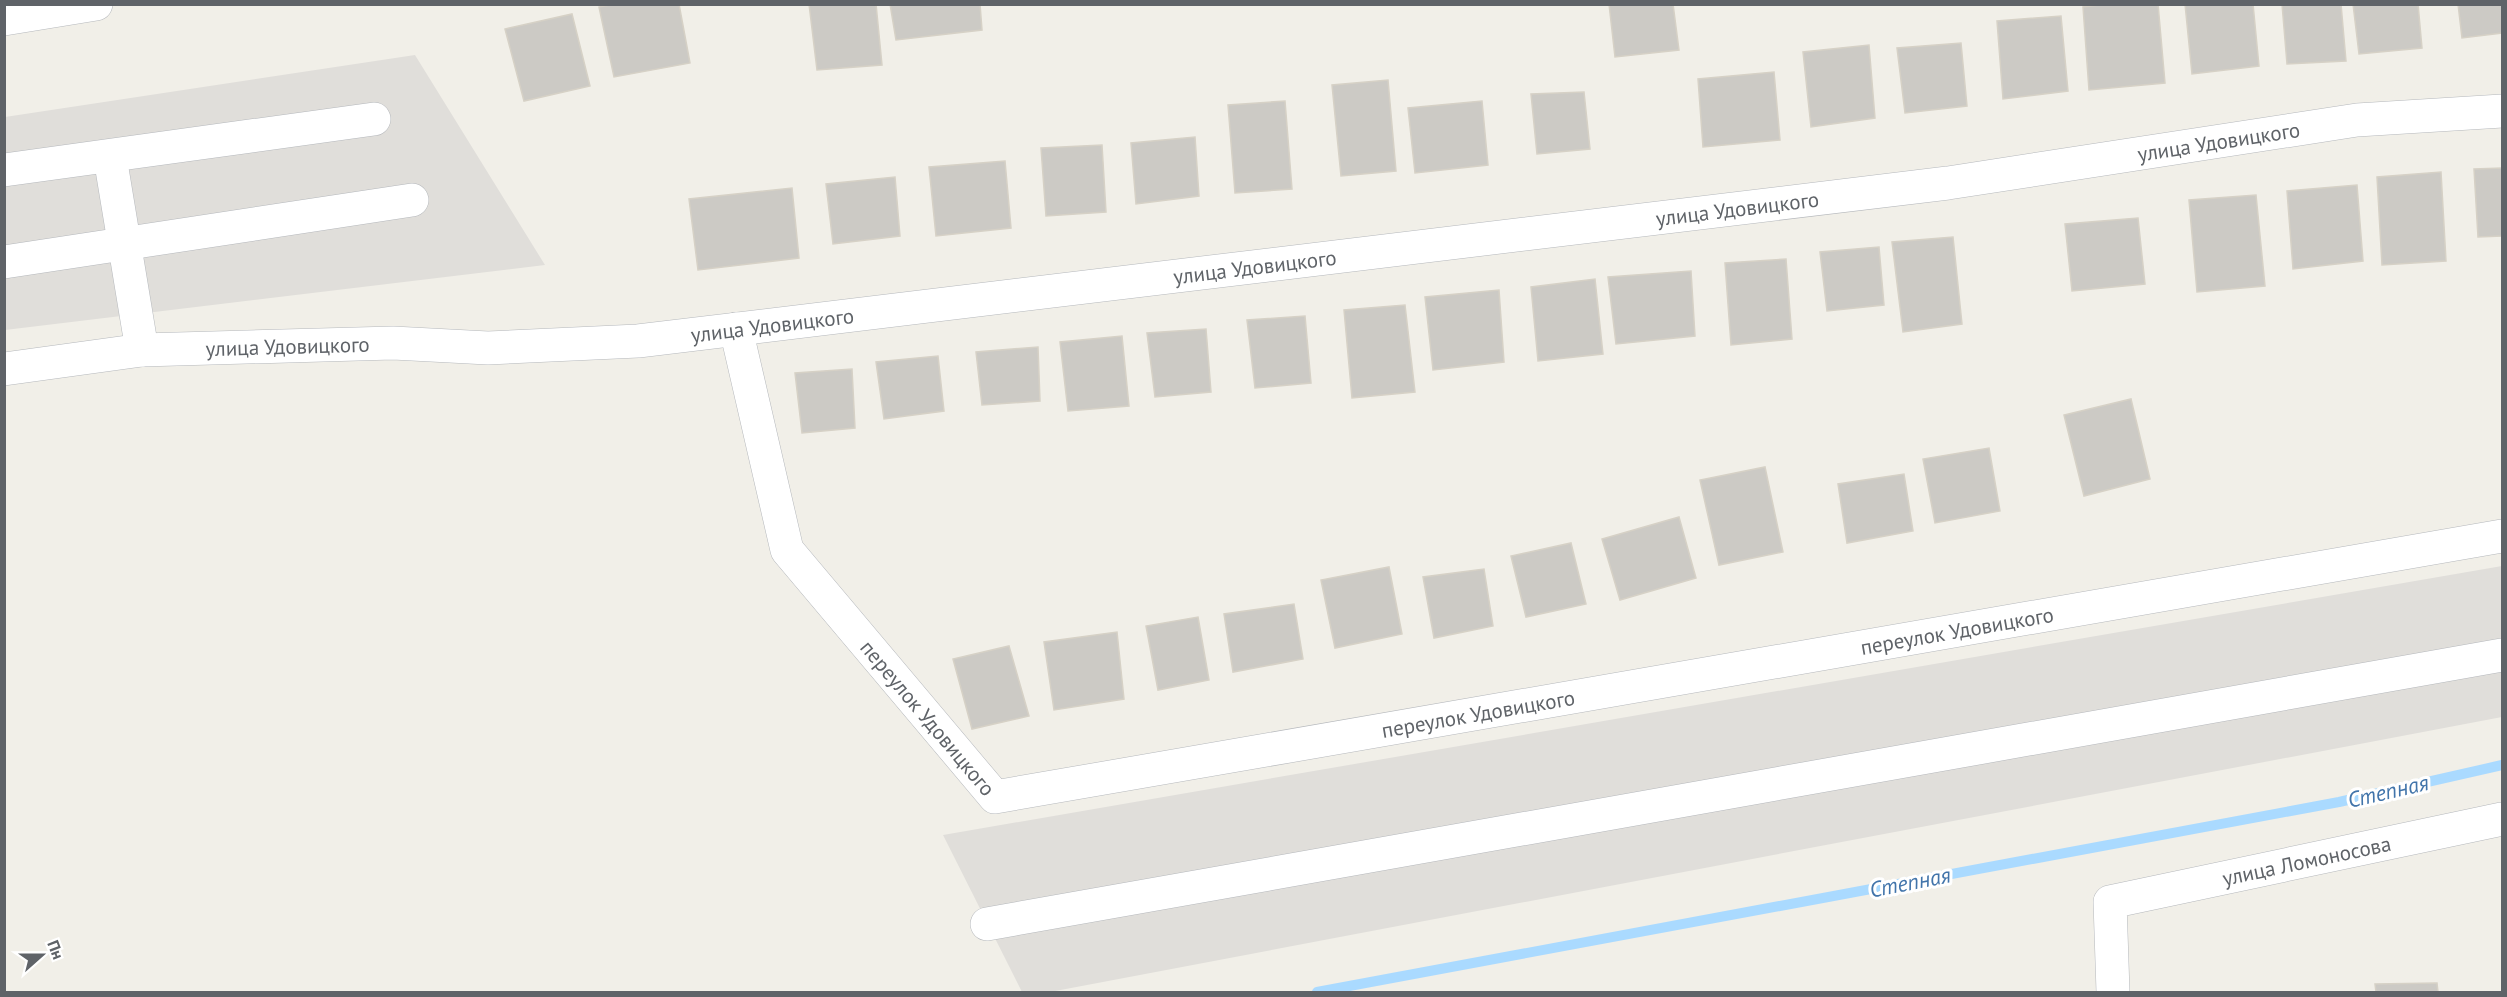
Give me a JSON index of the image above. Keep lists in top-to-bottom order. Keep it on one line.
{"streets":{"street":["улица Удовицкого","переулок Удовицкого","улица Ломоносова"]},"crossings":[["улица Удовицкого","переулок Удовицкого"]],"water":["Степная"],"north":"right"}
